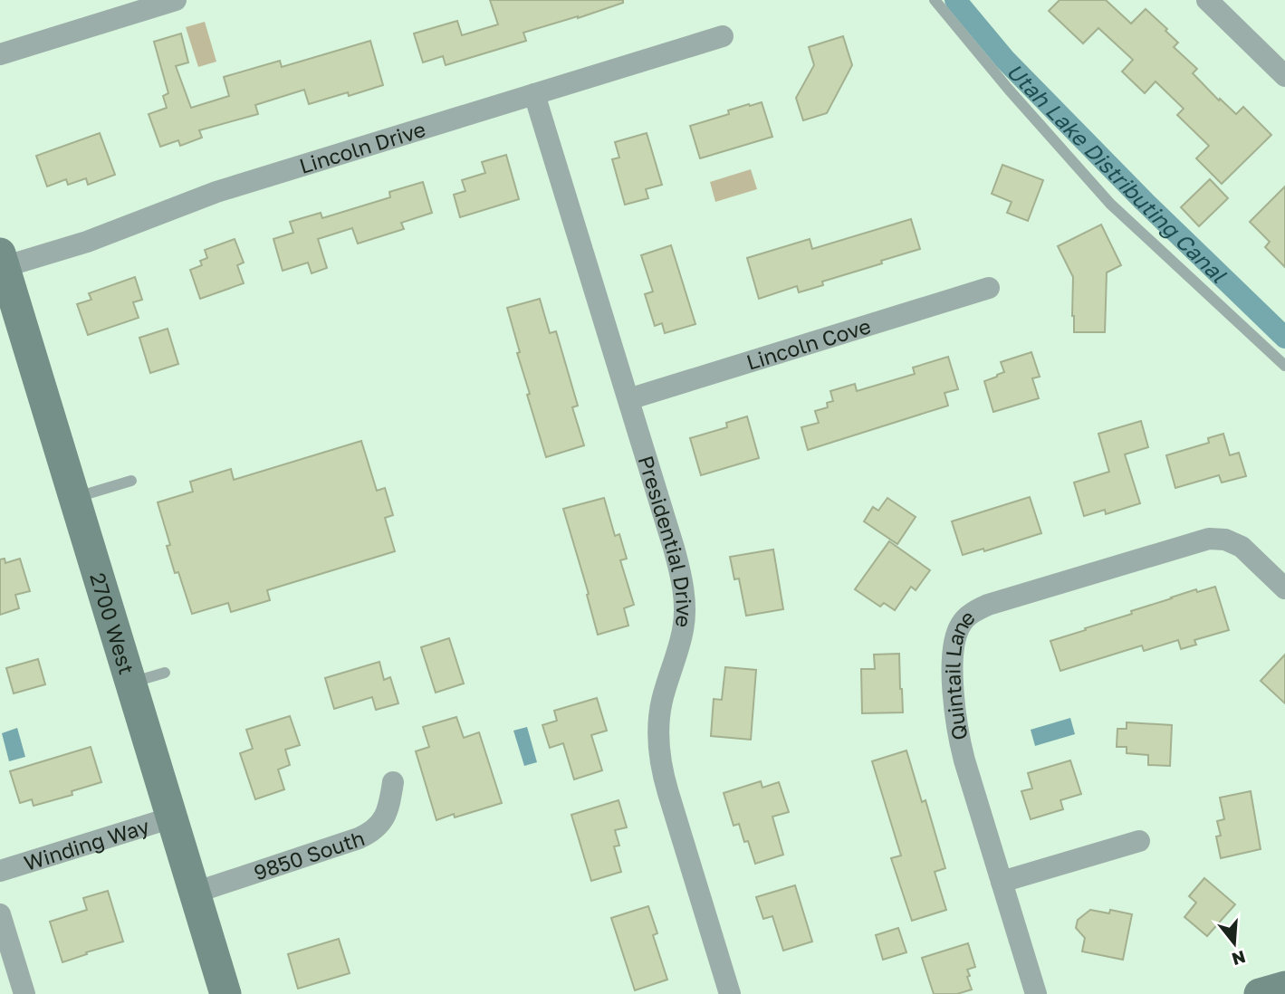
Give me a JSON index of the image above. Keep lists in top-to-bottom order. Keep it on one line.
{"streets":{"main road":["2700 West"],"street":["Lincoln Drive","Lincoln Cove","Presidential Drive","Quintail Lane","Winding Way","9850 South"]},"crossings":[["Lincoln Drive","Presidential Drive"],["Lincoln Drive","2700 West"],["Lincoln Cove","Presidential Drive"],["2700 West","Winding Way"],["2700 West","9850 South"]],"water":["Utah Lake Distributing Canal"],"north":"bottom"}
